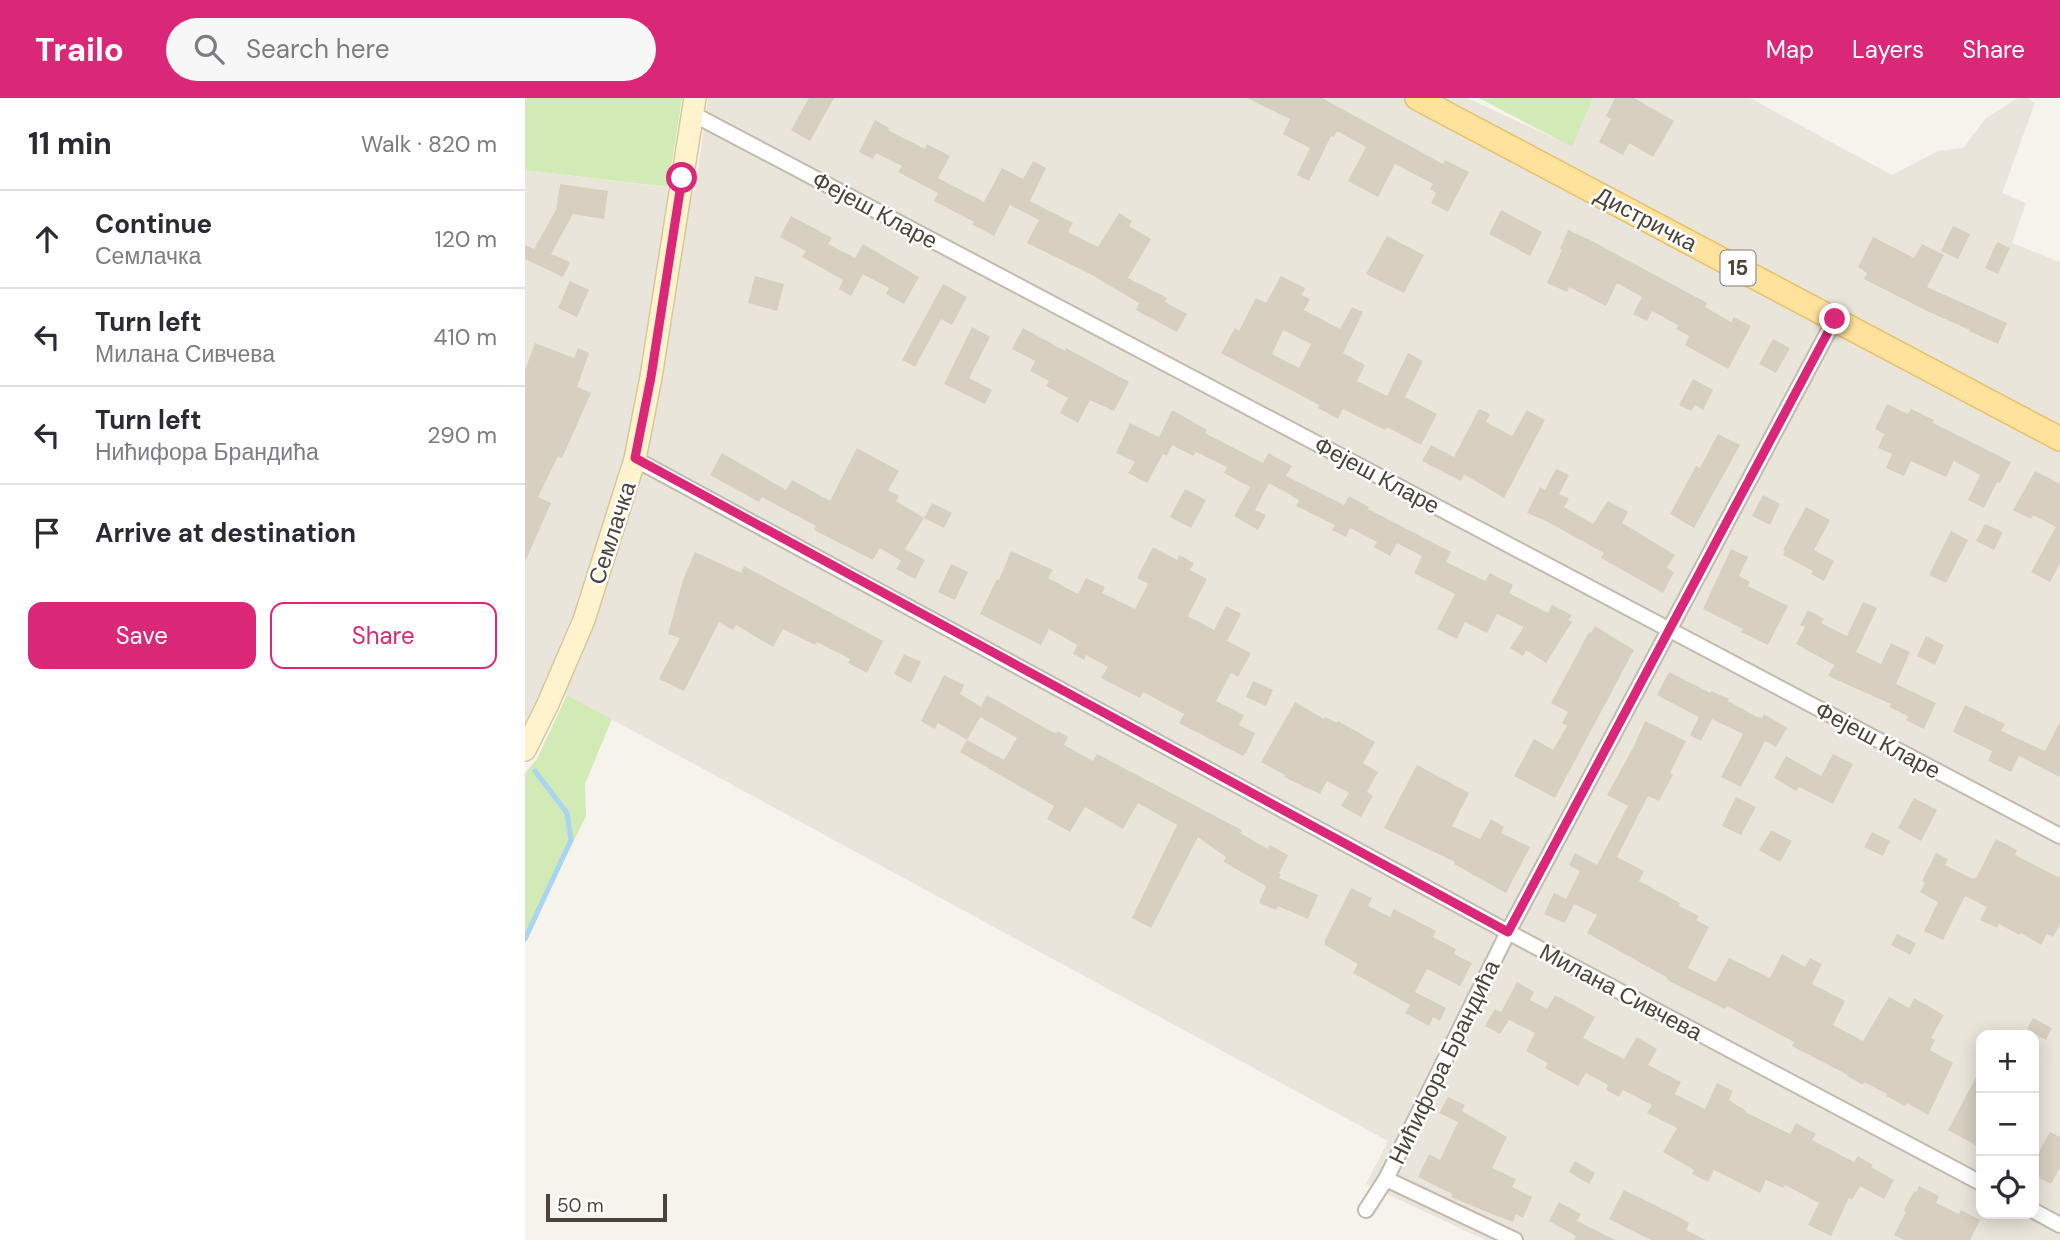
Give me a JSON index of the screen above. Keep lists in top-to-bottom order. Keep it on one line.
{"streets":{"main road":["Дистричка","15","Семлачка"],"street":["Фејеш Кларе","Милана Сивчева","Нићифора Брандића"]},"crossings":[["Фејеш Кларе","Семлачка"],["Фејеш Кларе","Нићифора Брандића"],["Дистричка","Нићифора Брандића"],["Семлачка","Милана Сивчева"],["Милана Сивчева","Нићифора Брандића"]],"scale_bar":"50 m","page":{"header":"Trailo","search":"Search here","nav":["Map","Layers","Share"],"heading":["11 min","Walk · 820 m"],"list":[["Continue","Семлачка","120 m"],["Turn left","Милана Сивчева","410 m"],["Turn left","Нићифора Брандића","290 m"],"Arrive at destination"],"buttons":["Save","Share"],"map_buttons":["+","−"],"scale":"50 m"}}
